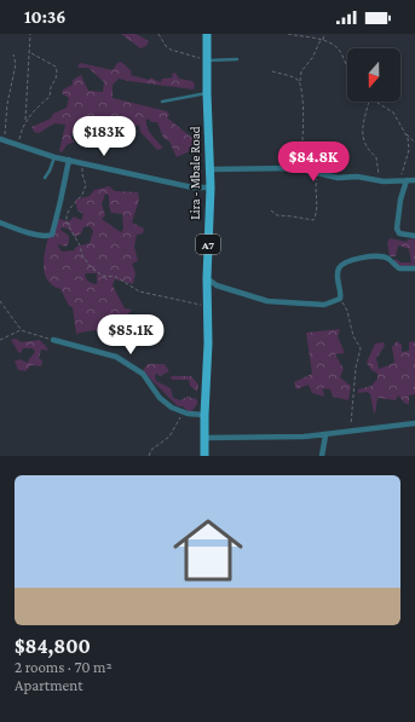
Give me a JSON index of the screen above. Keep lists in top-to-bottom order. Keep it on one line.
{"streets":{"main road":["Lira - Mbale Road","A7"]},"north":"bottom","page":{"status":"10:36","price":["$183K","$84.8K","$85.1K"],"list":[{"name":"$84,800","note":"2 rooms · 70 m² · Apartment"}]}}
